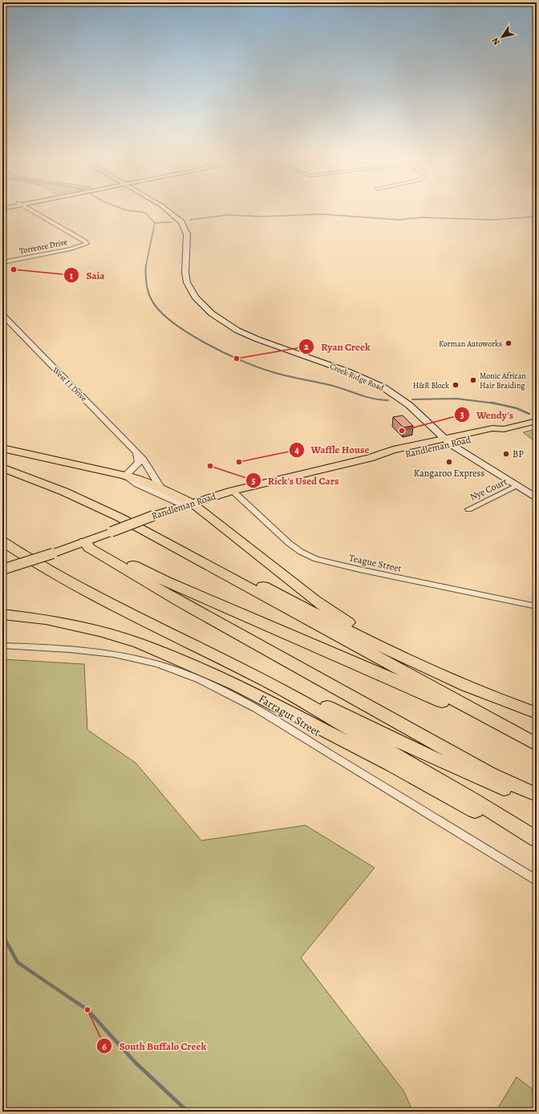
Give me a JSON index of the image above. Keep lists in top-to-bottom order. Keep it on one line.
{"streets":{"main road":["Creek Ridge Road","Randleman Road"],"street":["Torrence Drive","West J J Drive","Nye Court","Teague Street","Farragut Street"]},"crossings":[["Creek Ridge Road","Randleman Road"],["Creek Ridge Road","Nye Court"],["Randleman Road","Teague Street"]],"places":["Saia","Korman Autoworks","Ryan Creek","Monic African Hair Braiding","H&R Block","Wendy's","BP","Waffle House","Kangaroo Express","Rick's Used Cars","South Buffalo Creek"],"north":"bottom left"}
